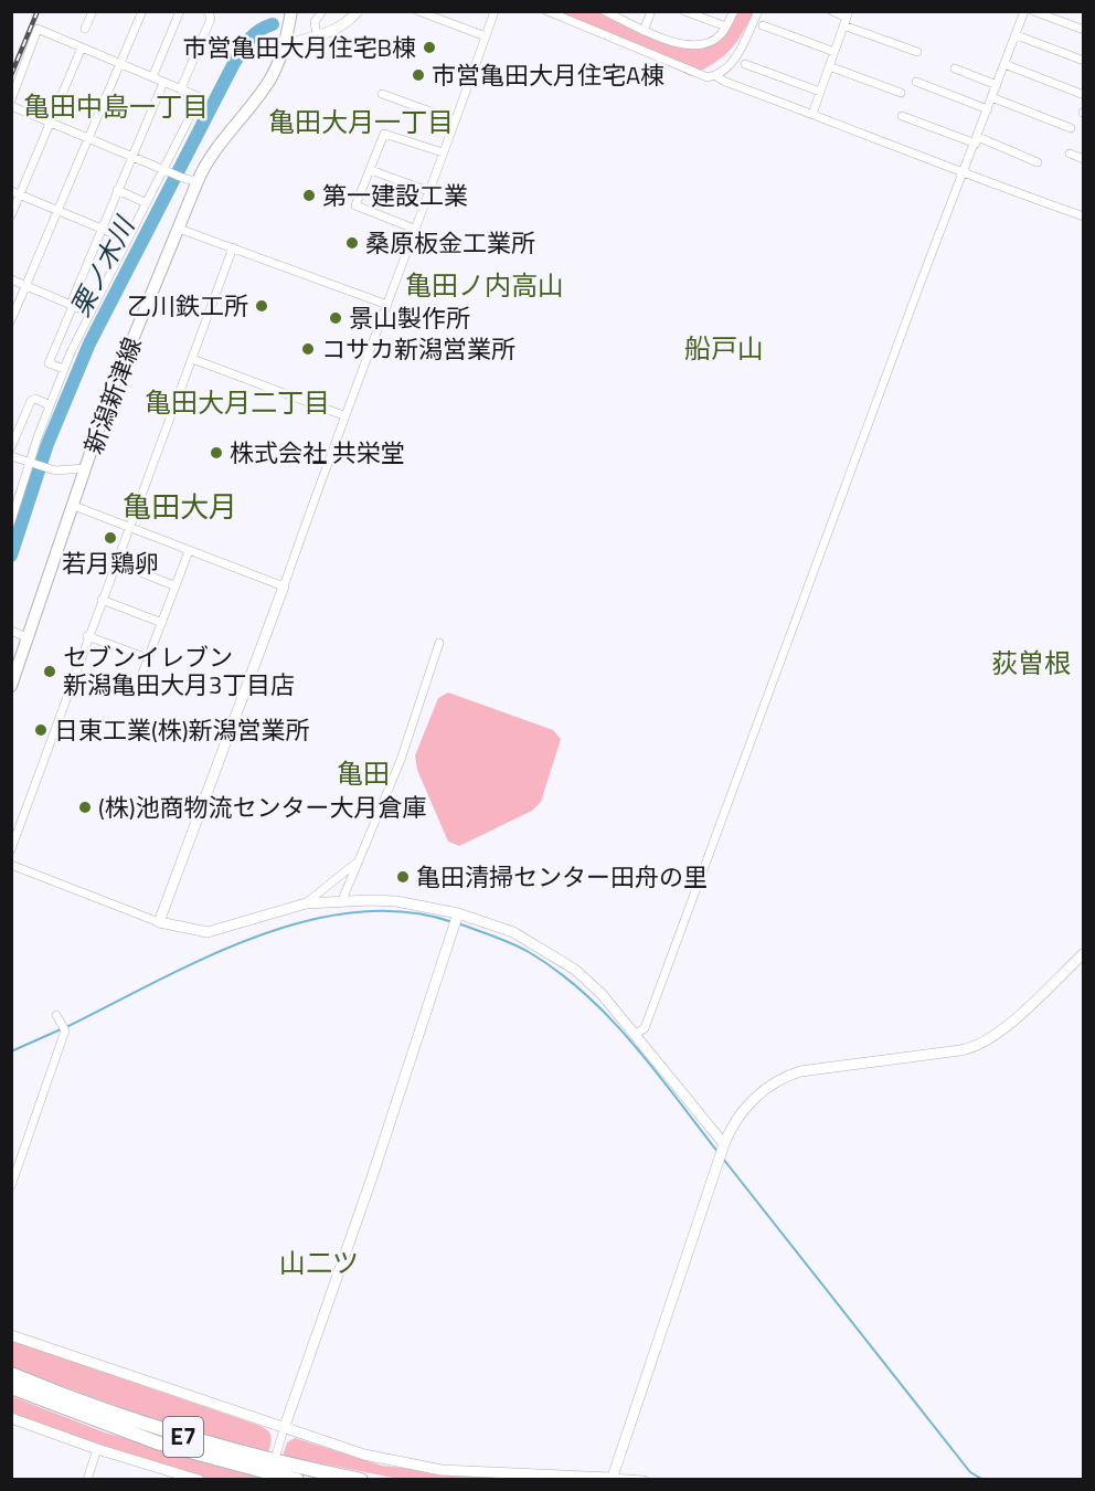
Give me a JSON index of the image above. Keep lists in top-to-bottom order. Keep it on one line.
{"streets":{"highway":["E7"],"main road":["新潟新津線"]},"districts":["亀田中島一丁目","亀田大月一丁目","亀田ノ内高山","船戸山","亀田大月二丁目","亀田大月","荻曽根","亀田","山二ツ"],"water":["栗ノ木川"],"places":["市営亀田大月住宅B棟","市営亀田大月住宅A棟","第一建設工業","桑原板金工業所","乙川鉄工所","景山製作所","コサカ新潟営業所","株式会社 共栄堂","若月鶏卵","セブンイレブン 新潟亀田大月3丁目店","日東工業(株)新潟営業所","(株)池商物流センター大月倉庫","亀田清掃センター田舟の里"]}
